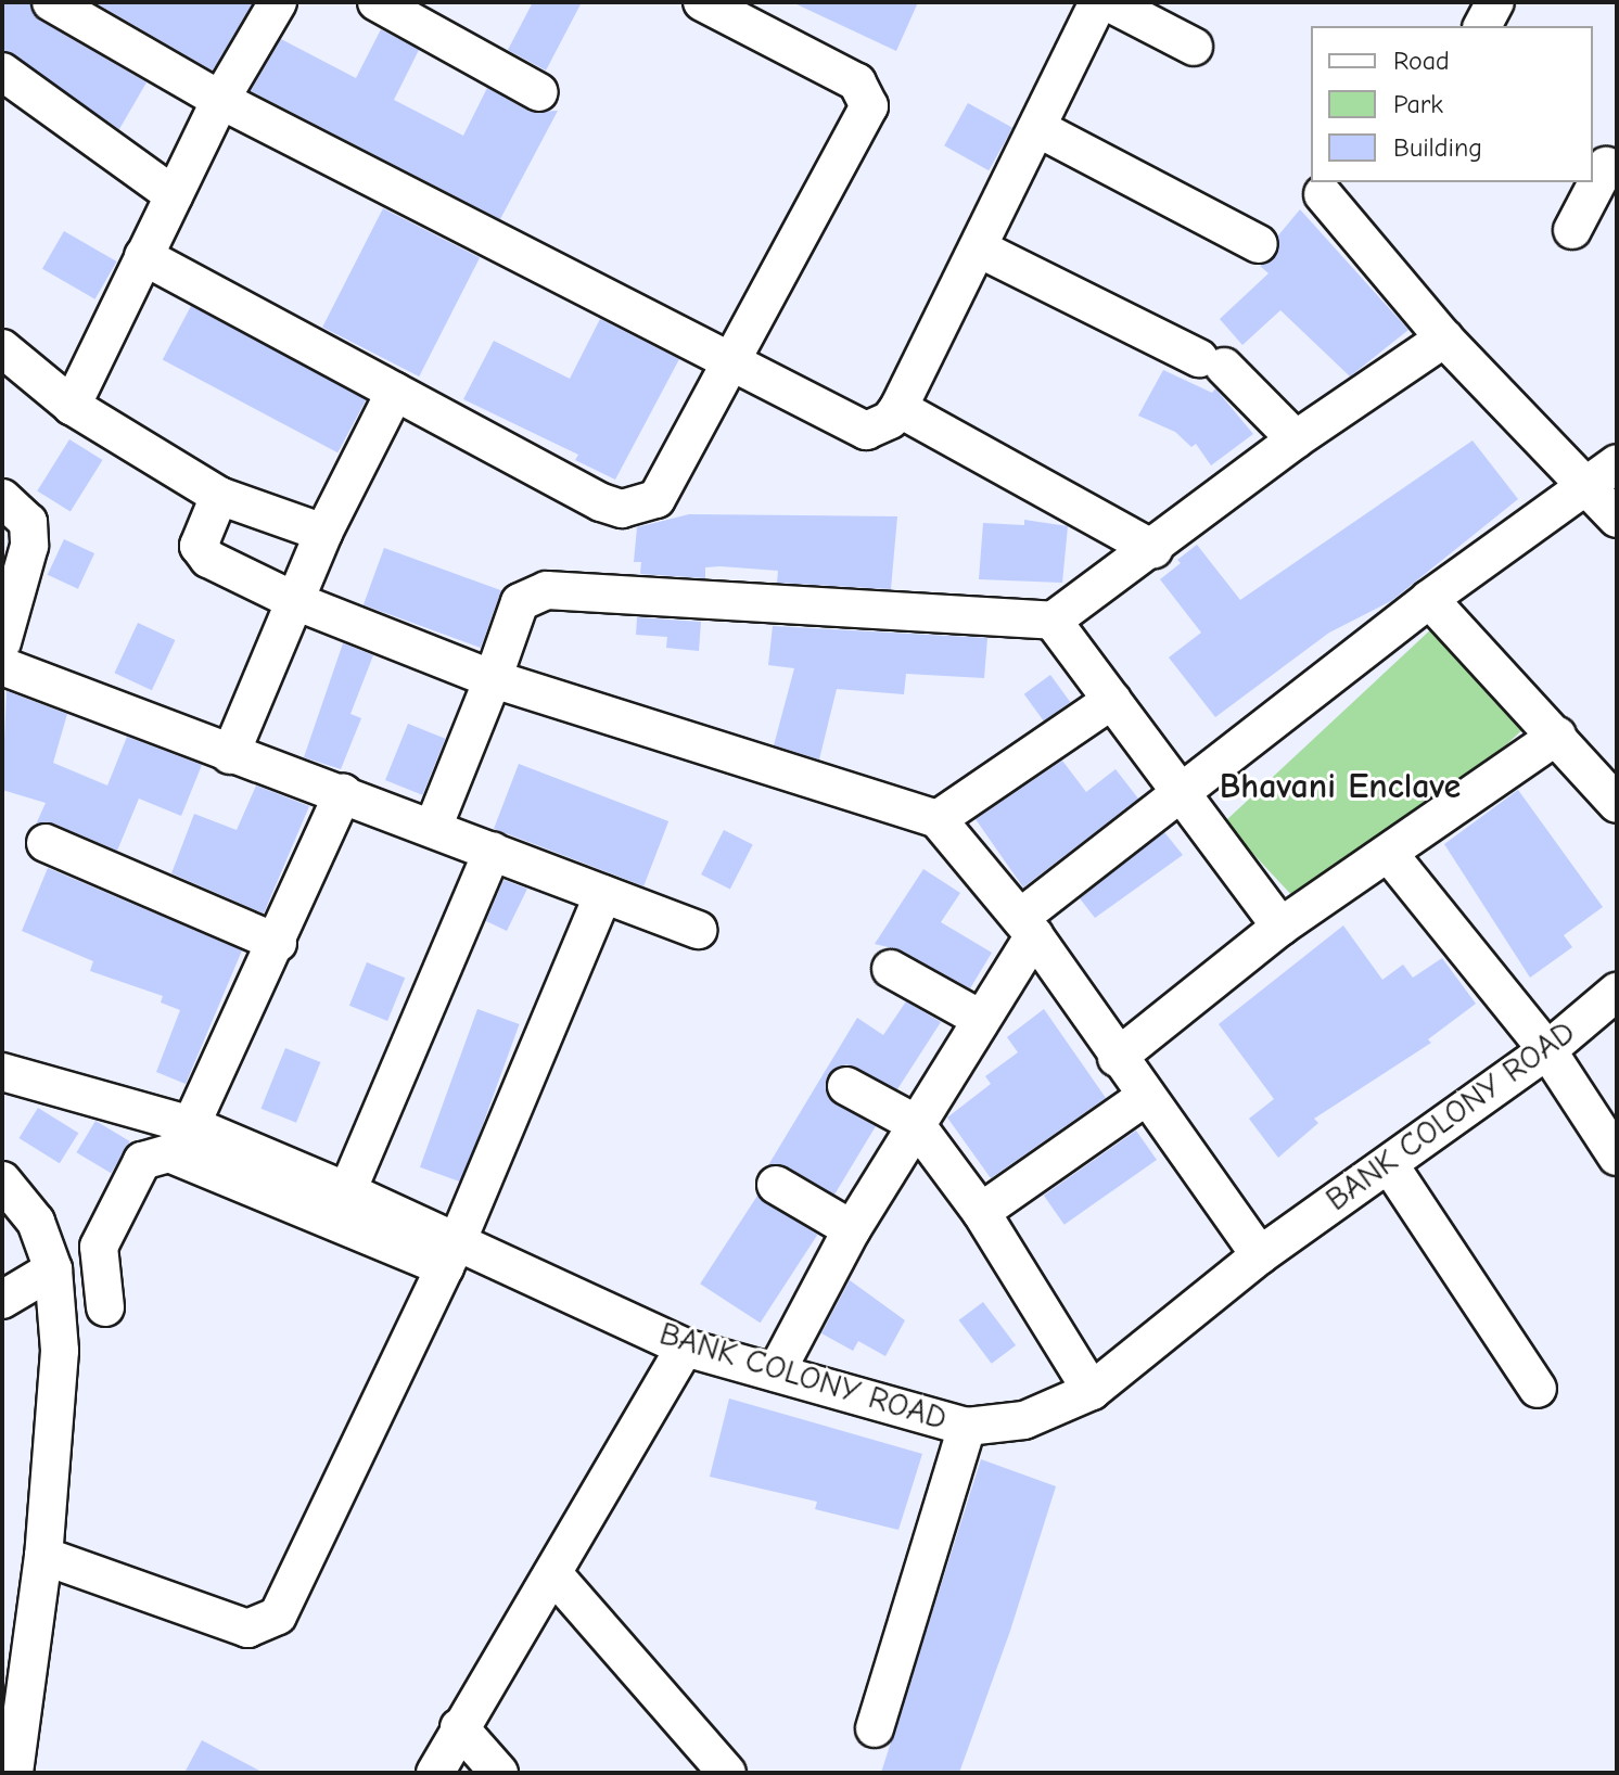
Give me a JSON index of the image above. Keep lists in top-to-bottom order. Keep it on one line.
{"streets":{"street":["BANK COLONY ROAD"]},"districts":["Bhavani Enclave"],"legend":["Road","Park","Building"]}
